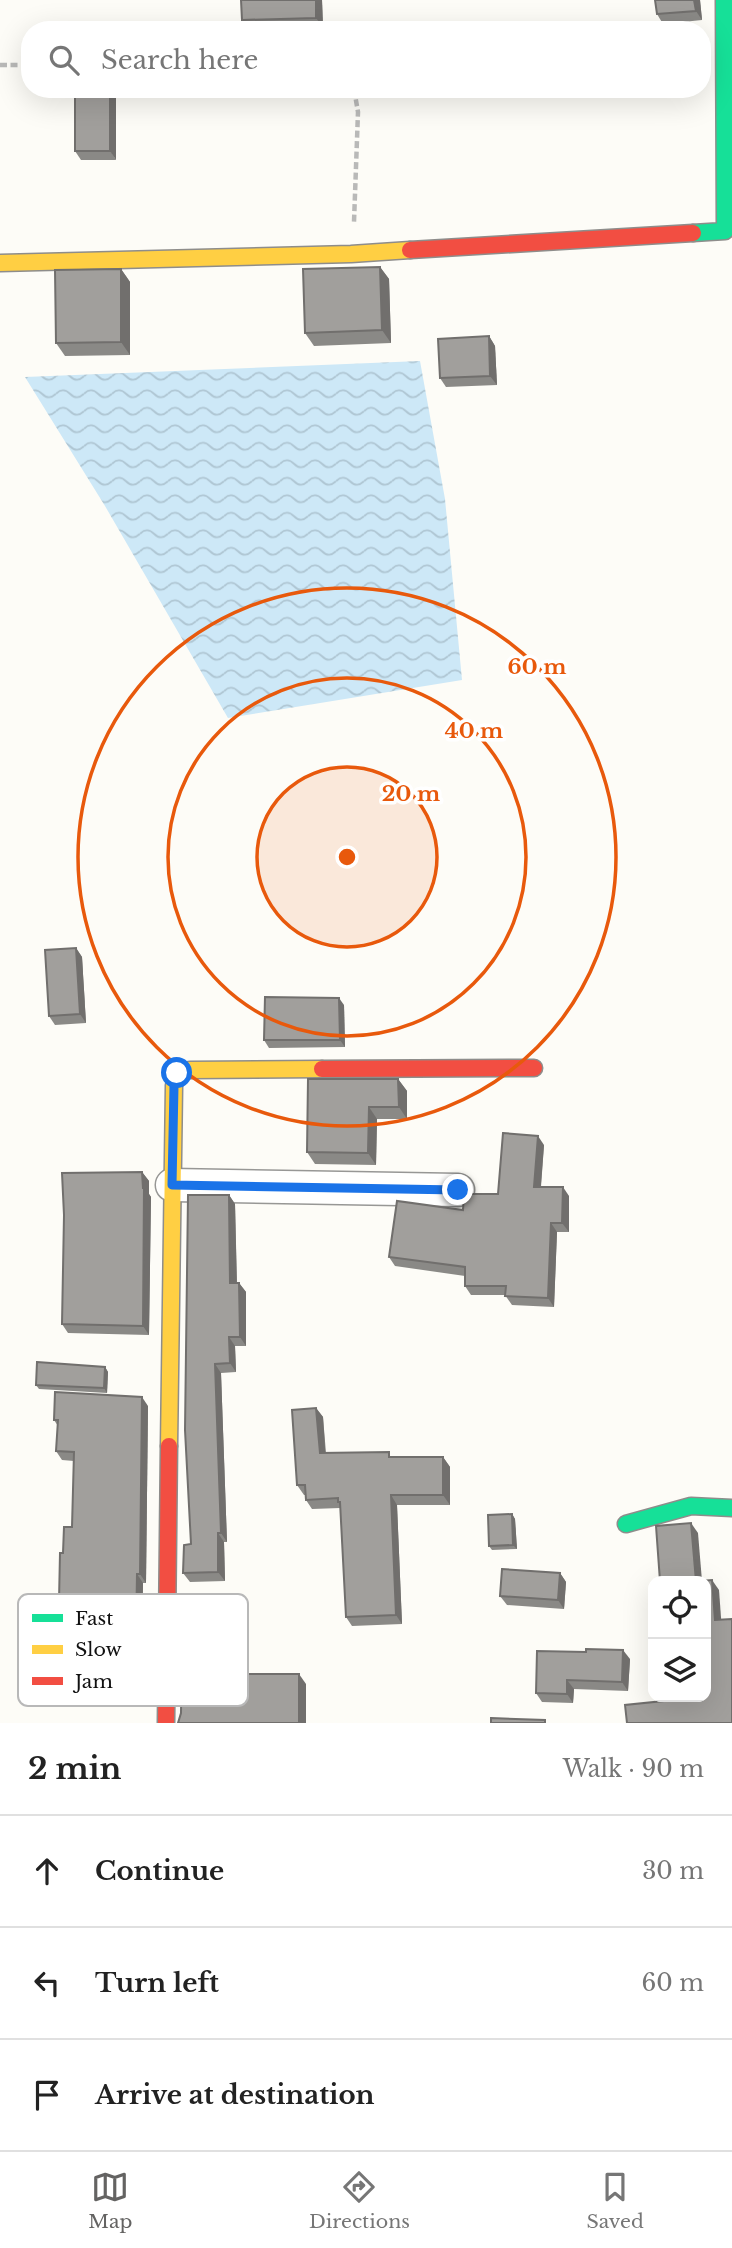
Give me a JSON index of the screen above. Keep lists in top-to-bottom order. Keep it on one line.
{"legend":["Fast","Slow","Jam"],"page":{"search":"Search here","heading":["2 min","Walk · 90 m"],"list":[["Continue","30 m"],["Turn left","60 m"],"Arrive at destination"],"nav":["Map","Directions","Saved"]},"rings":["60 m","40 m","20 m"]}
